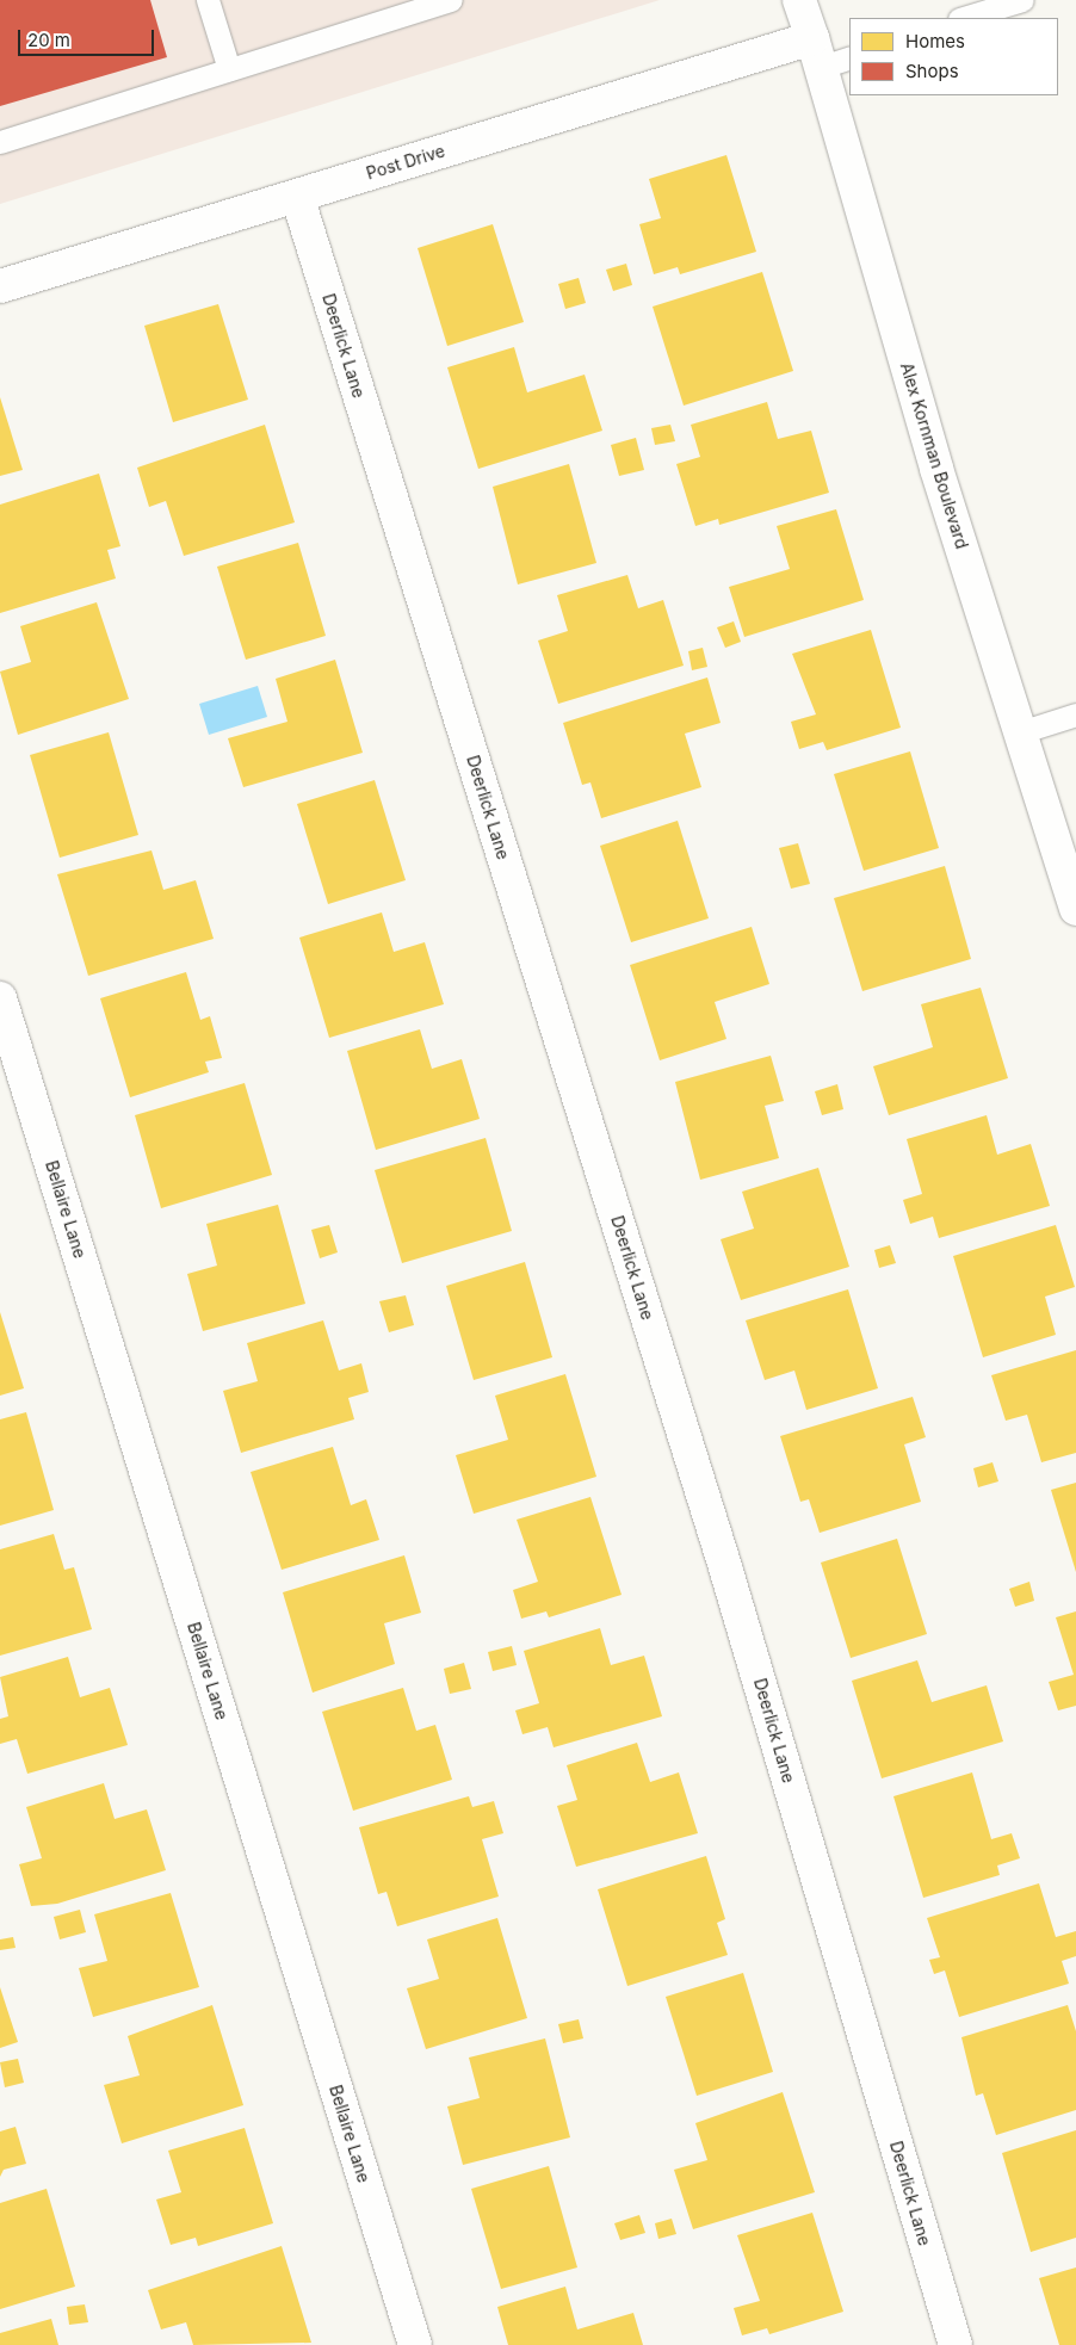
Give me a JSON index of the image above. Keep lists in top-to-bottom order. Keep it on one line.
{"streets":{"street":["Post Drive","Deerlick Lane","Alex Kornman Boulevard","Bellaire Lane"]},"crossings":[["Post Drive","Deerlick Lane"],["Post Drive","Alex Kornman Boulevard"]],"legend":["Homes","Shops"],"scale_bar":"20 m"}
